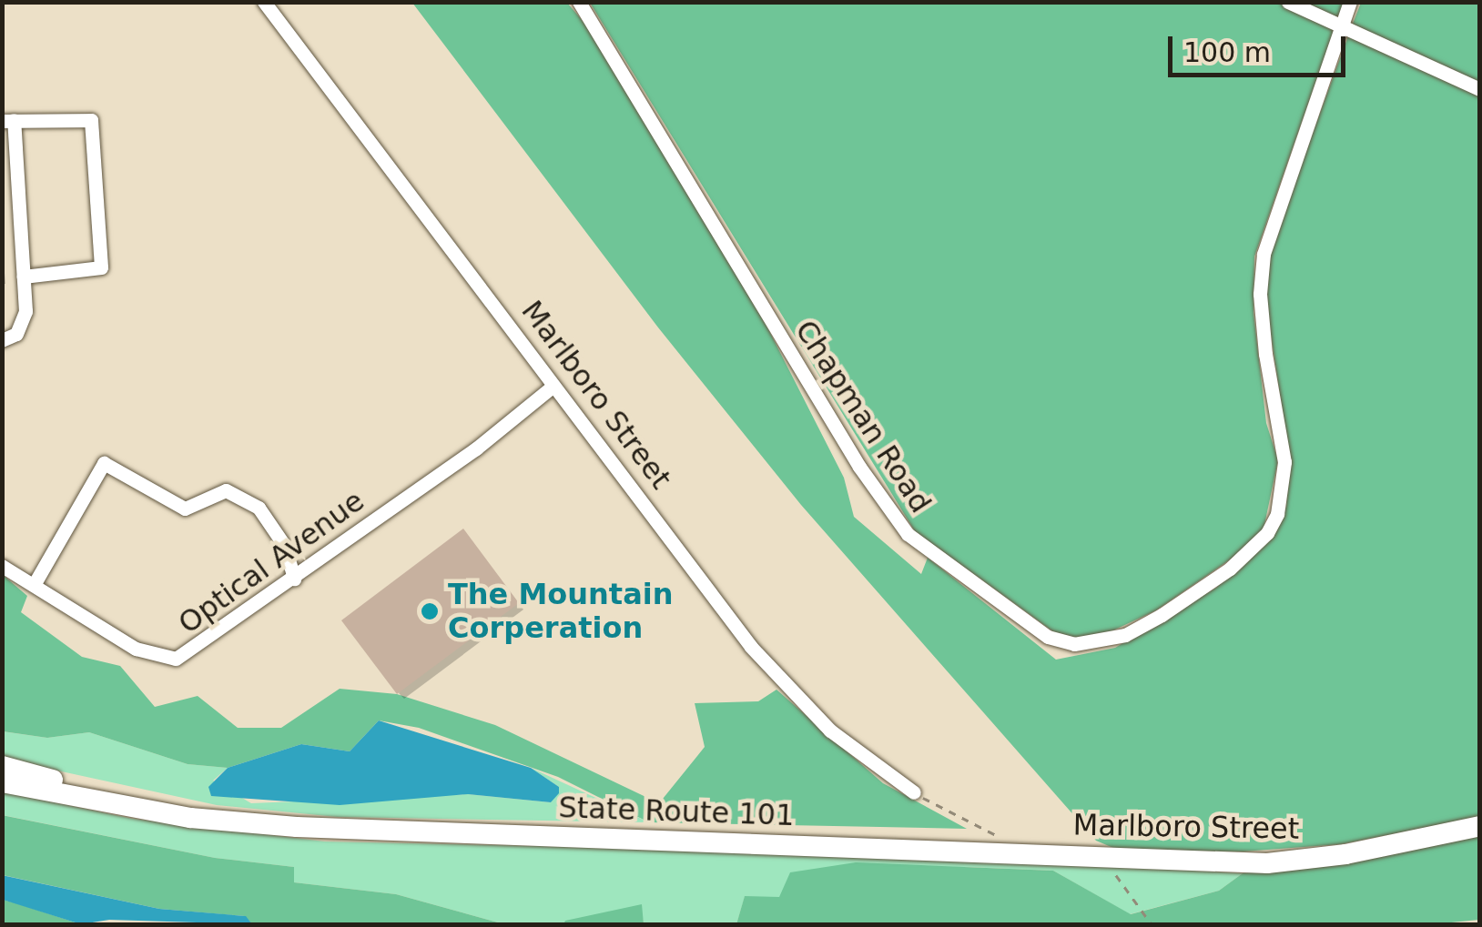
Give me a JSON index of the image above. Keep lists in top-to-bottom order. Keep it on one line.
{"streets":{"highway":["Marlboro Street","State Route 101"],"street":["Chapman Road","Optical Avenue"]},"crossings":[["Marlboro Street","Optical Avenue"],["Marlboro Street","State Route 101"]],"places":["The Mountain Corperation"],"scale_bar":"100 m"}
